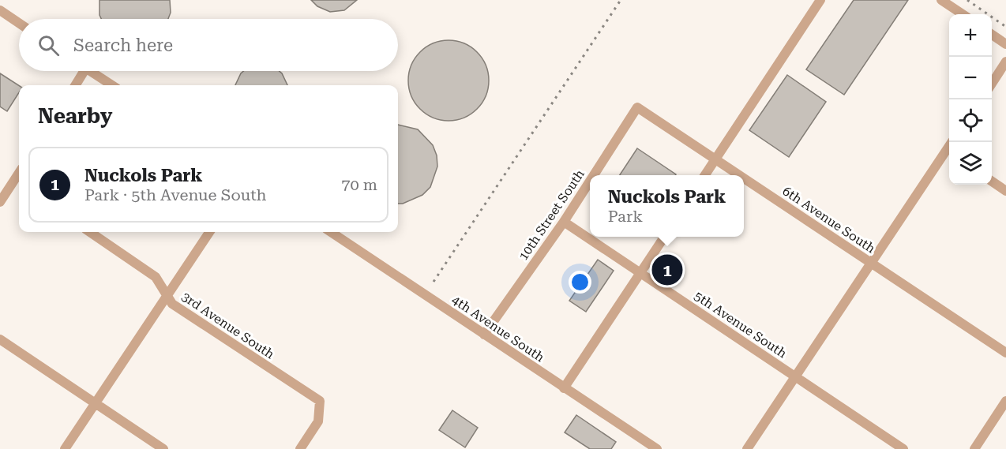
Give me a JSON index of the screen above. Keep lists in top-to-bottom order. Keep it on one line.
{"streets":{"street":["10th Street South","6th Avenue South","5th Avenue South","3rd Avenue South","4th Avenue South"]},"crossings":[["10th Street South","6th Avenue South"],["10th Street South","5th Avenue South"],["10th Street South","4th Avenue South"]],"page":{"map_buttons":["+","−"],"search":"Search here","heading":"Nearby","list":[{"mark":"1","name":"Nuckols Park","note":"Park · 5th Avenue South","value":"70 m"}],"popup":["Nuckols Park","Park"],"pins":"1"}}
